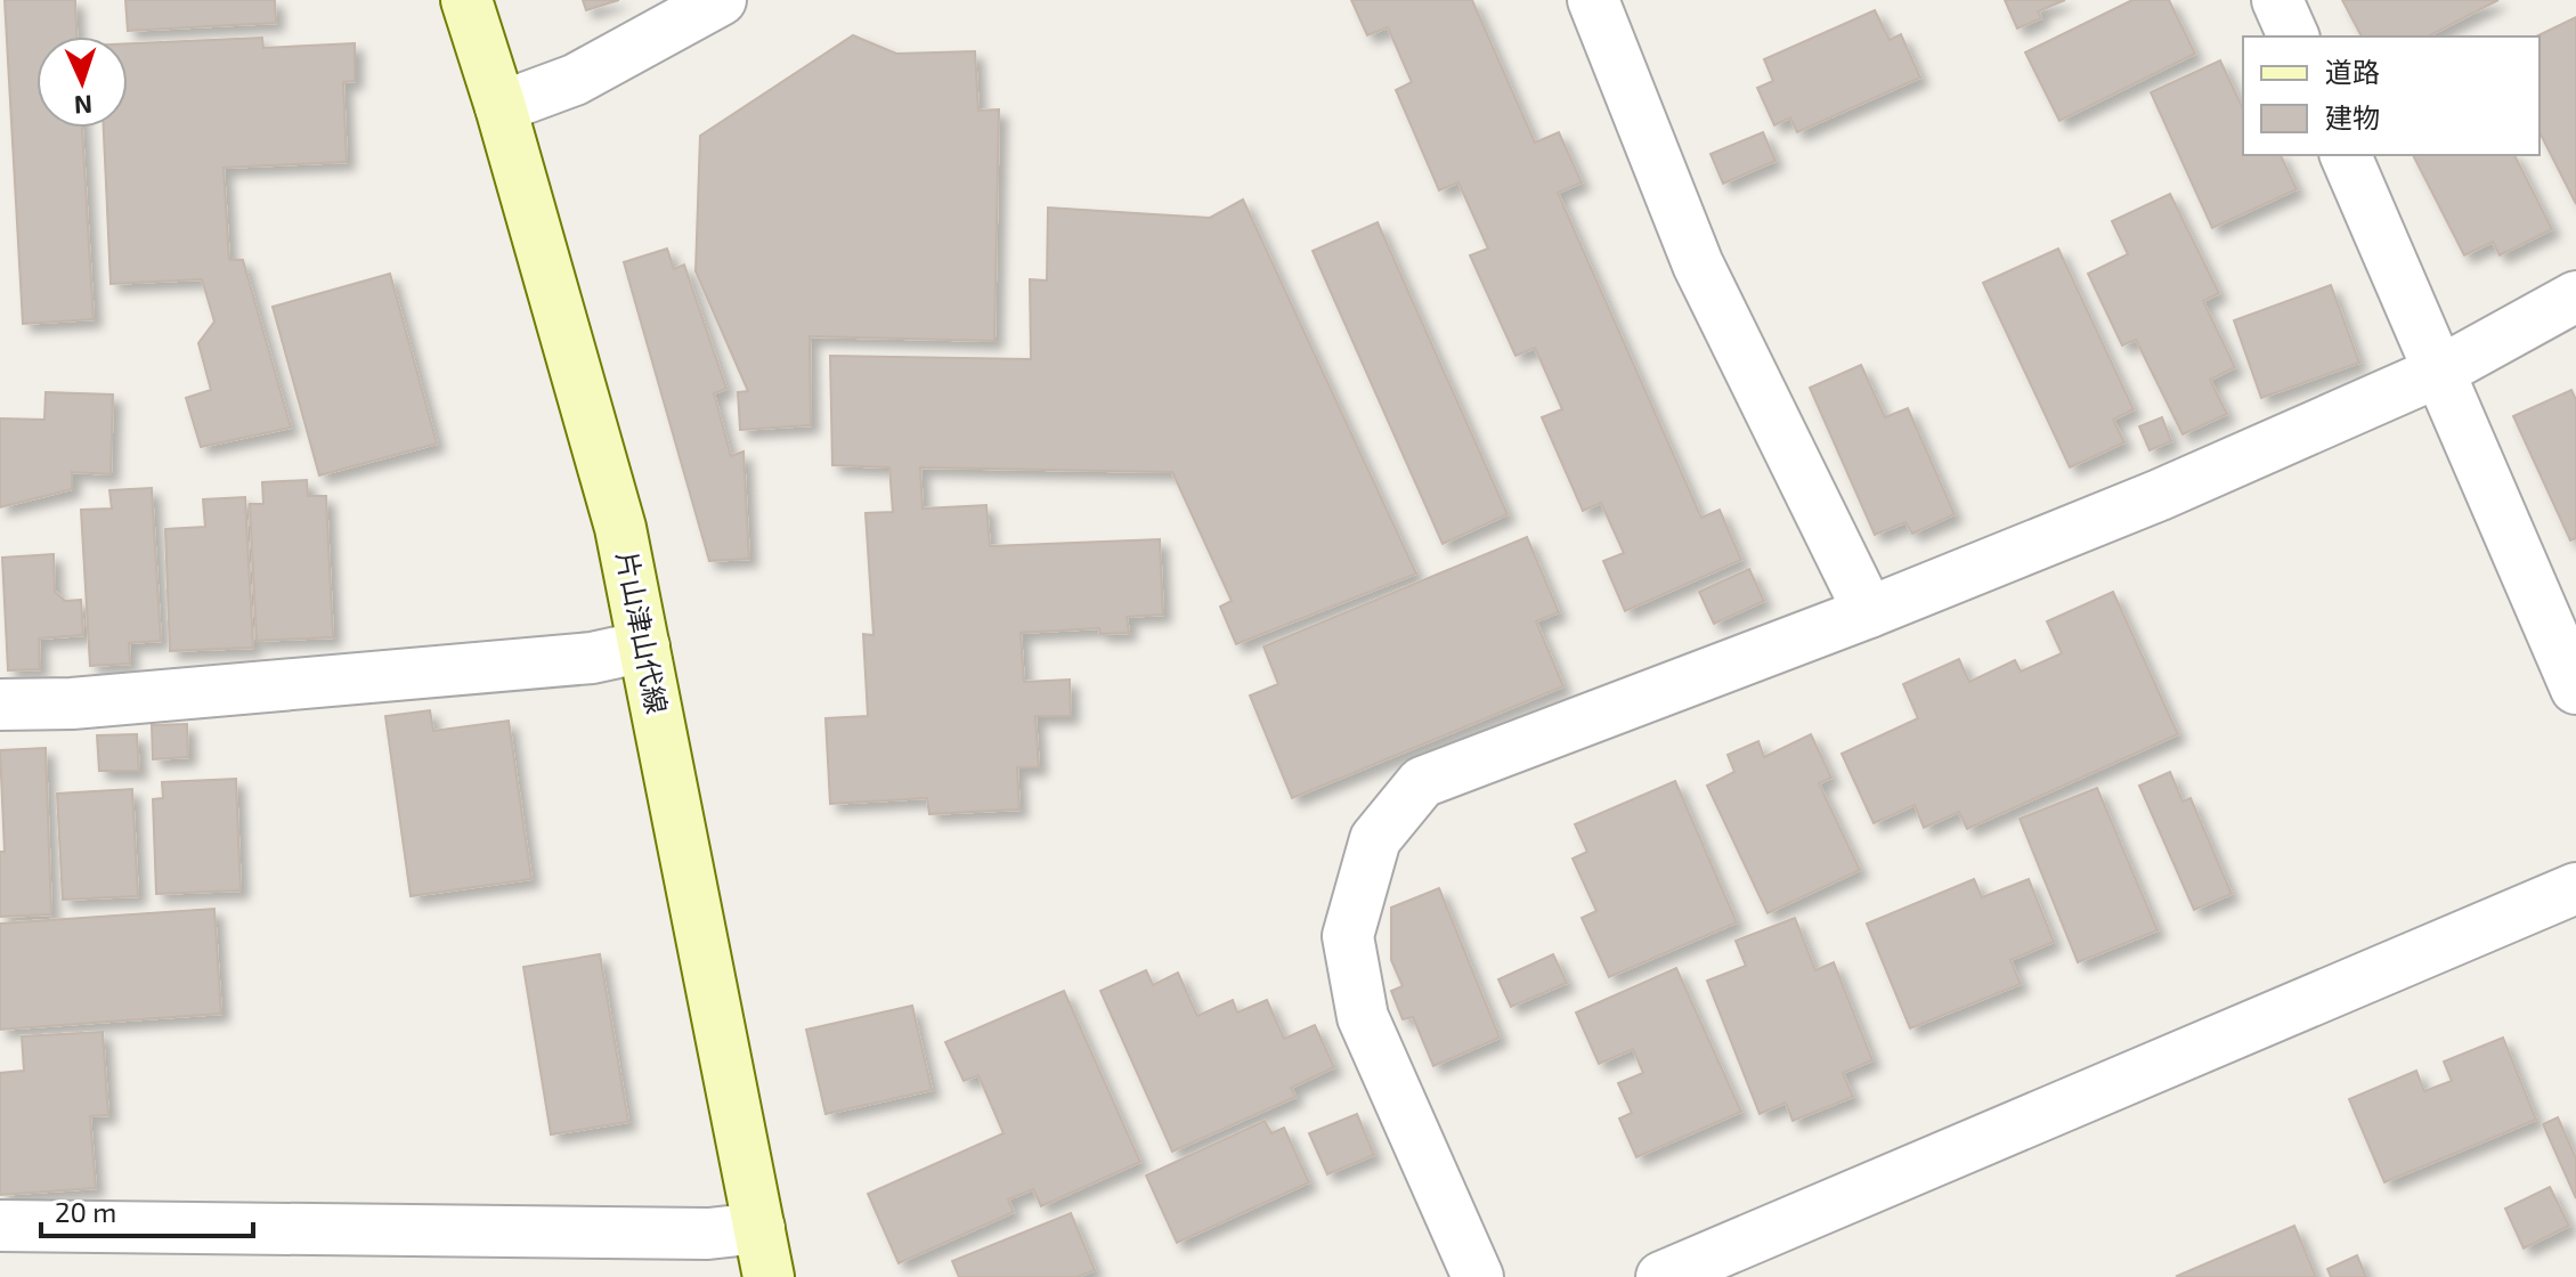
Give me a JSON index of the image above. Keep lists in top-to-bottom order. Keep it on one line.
{"streets":{"main road":["片山津山代線"]},"legend":["道路","建物"],"scale_bar":"20 m","north":"bottom"}
